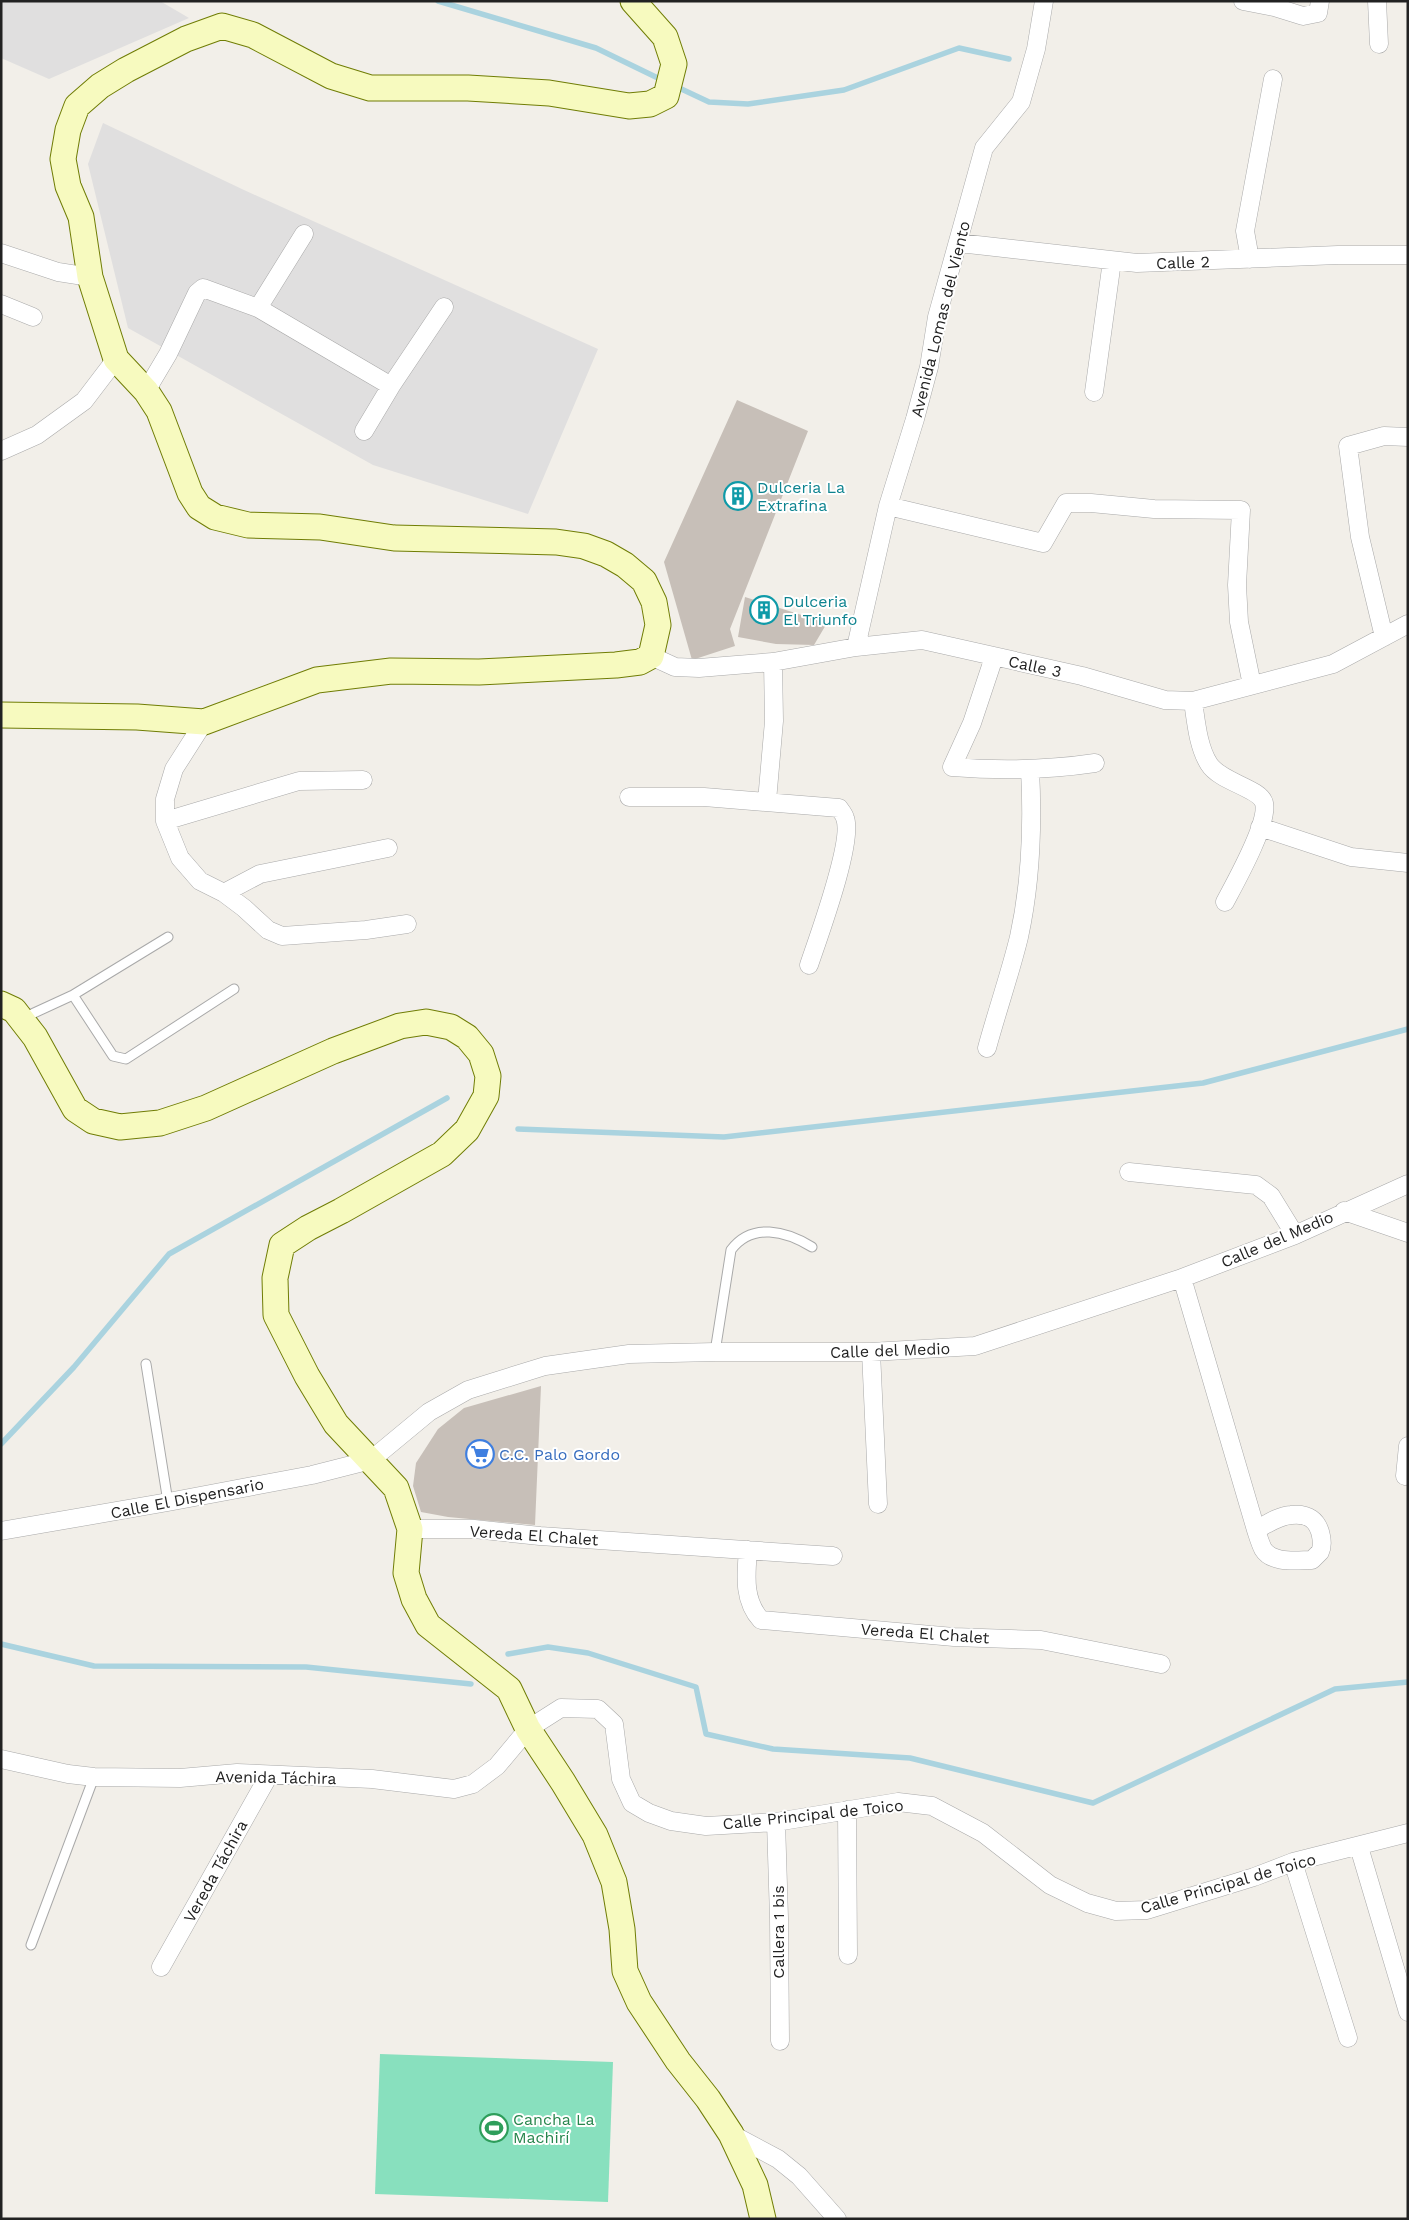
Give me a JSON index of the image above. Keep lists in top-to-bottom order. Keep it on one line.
{"streets":{"street":["Calle 2","Avenida Lomas del Viento","Calle 3","Calle del Medio","Calle El Dispensario","Vereda El Chalet","Avenida Táchira","Calle Principal de Toico","Vereda Táchira","Callera 1 bis"]},"crossings":[["Calle 2","Avenida Lomas del Viento"],["Avenida Lomas del Viento","Calle 3"],["Calle del Medio","Calle El Dispensario"],["Avenida Táchira","Calle Principal de Toico"],["Avenida Táchira","Vereda Táchira"],["Calle Principal de Toico","Callera 1 bis"]],"places":{"building":["Dulceria La Extrafina","Dulceria El Triunfo"],"supermarket":["C.C. Palo Gordo"],"sports":["Cancha La Machirí"]}}
